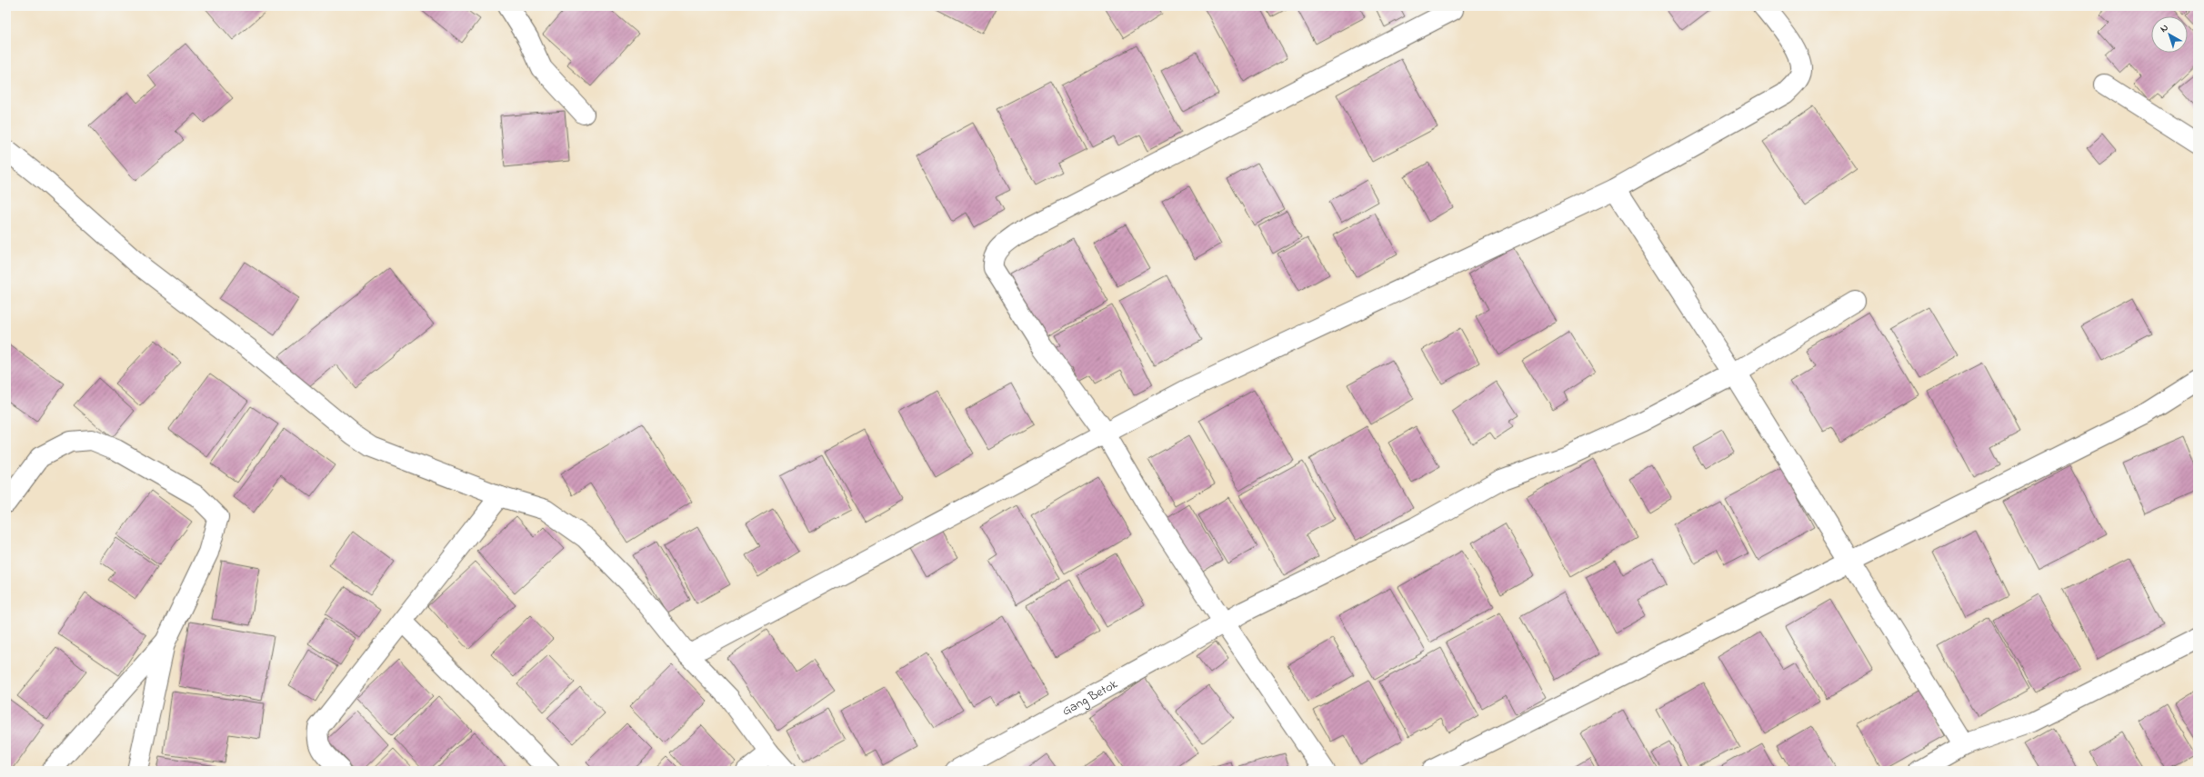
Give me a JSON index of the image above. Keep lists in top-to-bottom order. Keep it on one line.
{"streets":{"street":["Gang Betok"]},"north":"top left"}
